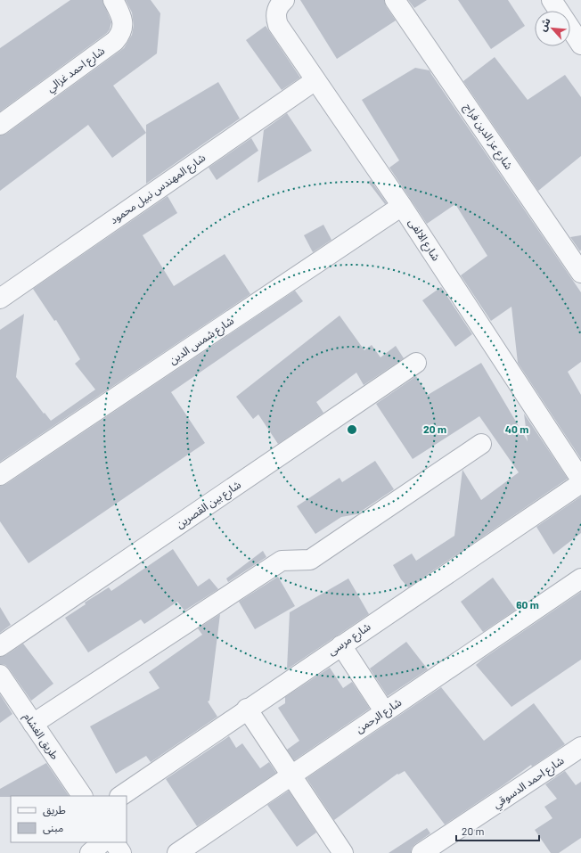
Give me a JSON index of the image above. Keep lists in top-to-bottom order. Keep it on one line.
{"streets":{"street":["شارع احمد غزالي","شارع عز الدين فراج","شارع المهندس نبيل محمود","شارع الالفى","شارع شمس الدين","شارع بين القصرين","شارع مرسى","شارع الرحمن","طريق الغشام","شارع احمد الدسوقي"]},"crossings":[["شارع المهندس نبيل محمود","شارع الالفى"],["شارع الالفى","شارع شمس الدين"]],"legend":["طريق","مبنى"],"scale_bar":"20 m","north":"top left","rings":["20 m","40 m","60 m"]}
